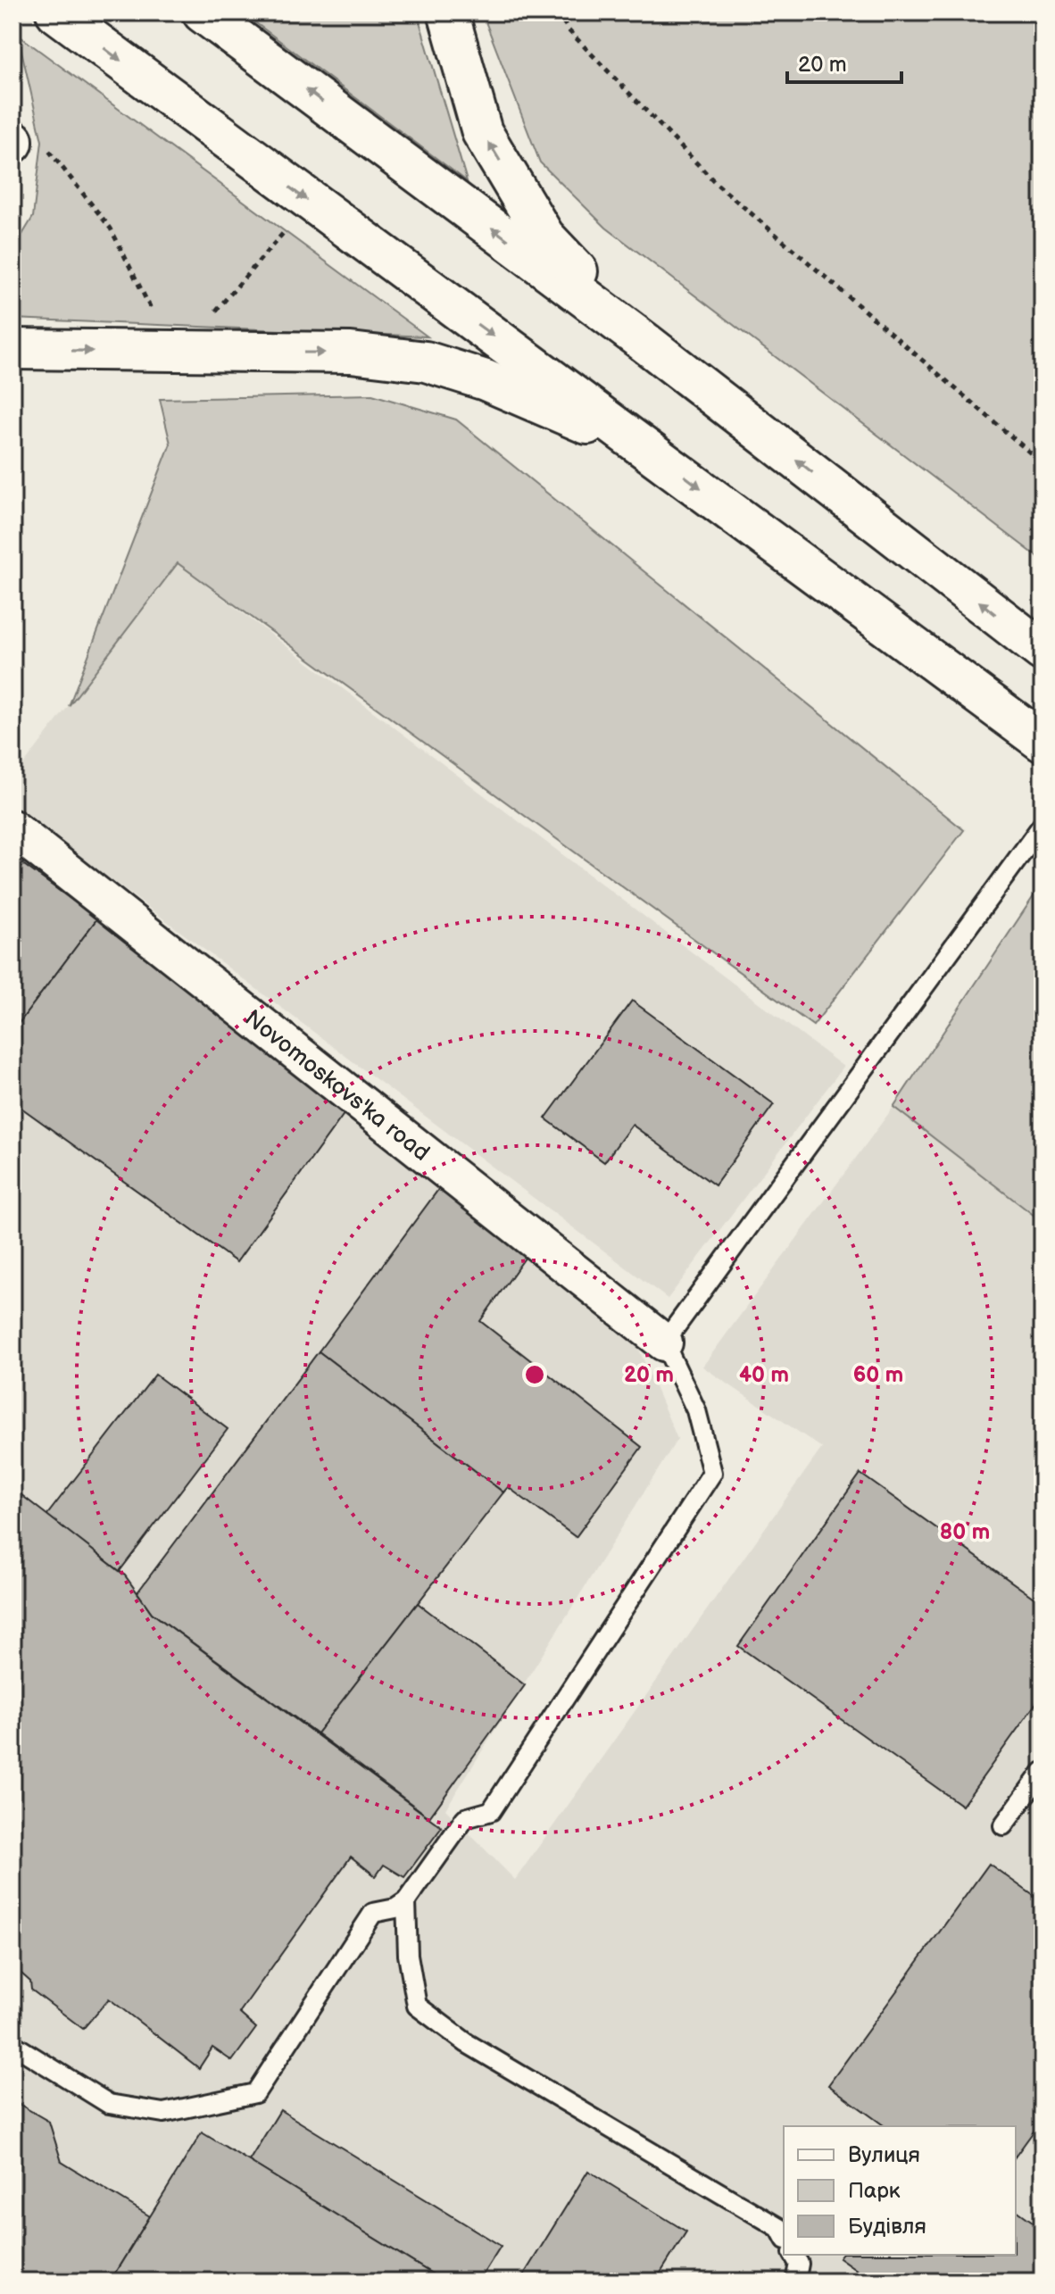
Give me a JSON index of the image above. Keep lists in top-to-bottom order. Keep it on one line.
{"streets":{"street":["Novomoskovs'ka road"]},"legend":["Вулиця","Парк","Будівля"],"scale_bar":"20 m","rings":["20 m","40 m","60 m","80 m"]}
